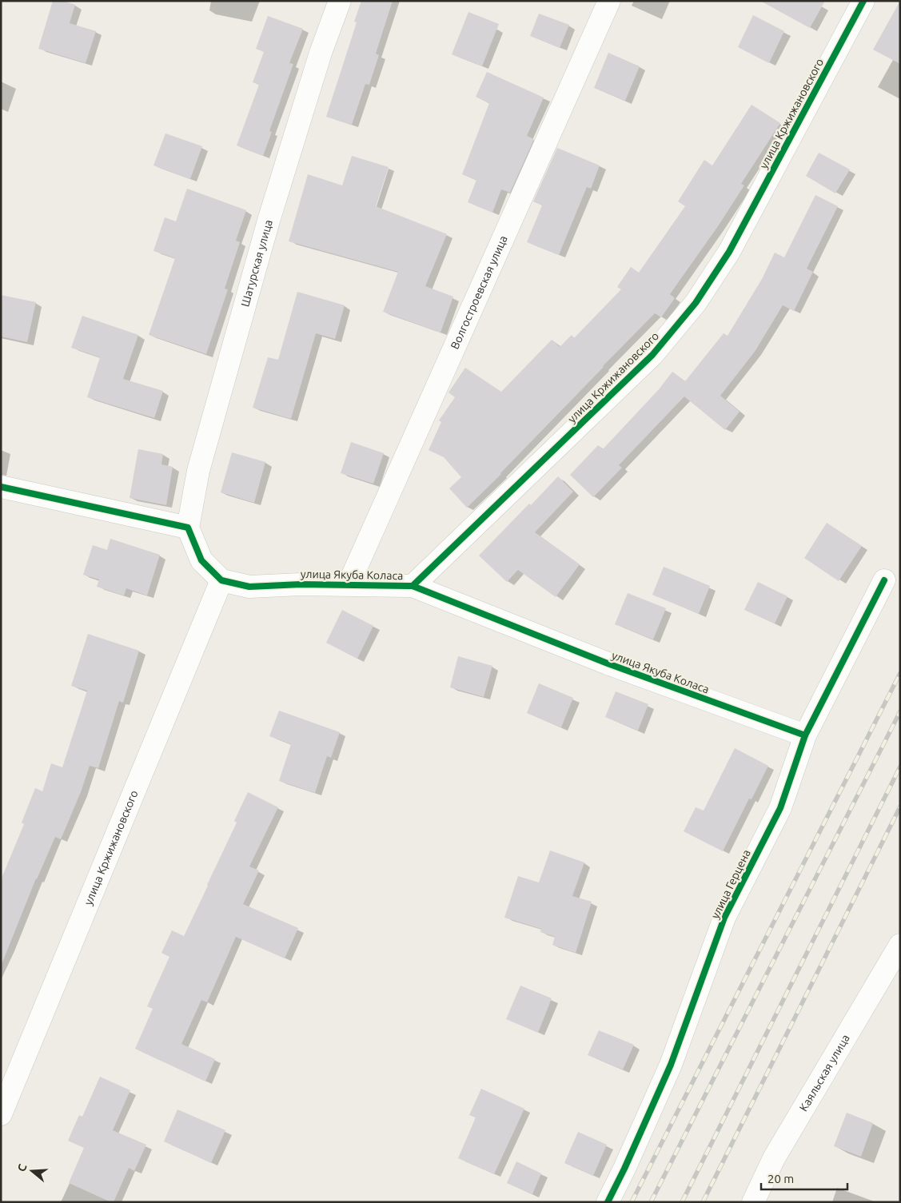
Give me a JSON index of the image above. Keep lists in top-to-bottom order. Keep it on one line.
{"streets":{"street":["улица Кржижановского","Шатурская улица","Волгостроевская улица","улица Якуба Коласа","улица Герцена","Каяльская улица"]},"crossings":[["улица Кржижановского","улица Якуба Коласа"],["Волгостроевская улица","улица Якуба Коласа"],["улица Якуба Коласа","улица Герцена"]],"scale_bar":"20 m","north":"left"}
